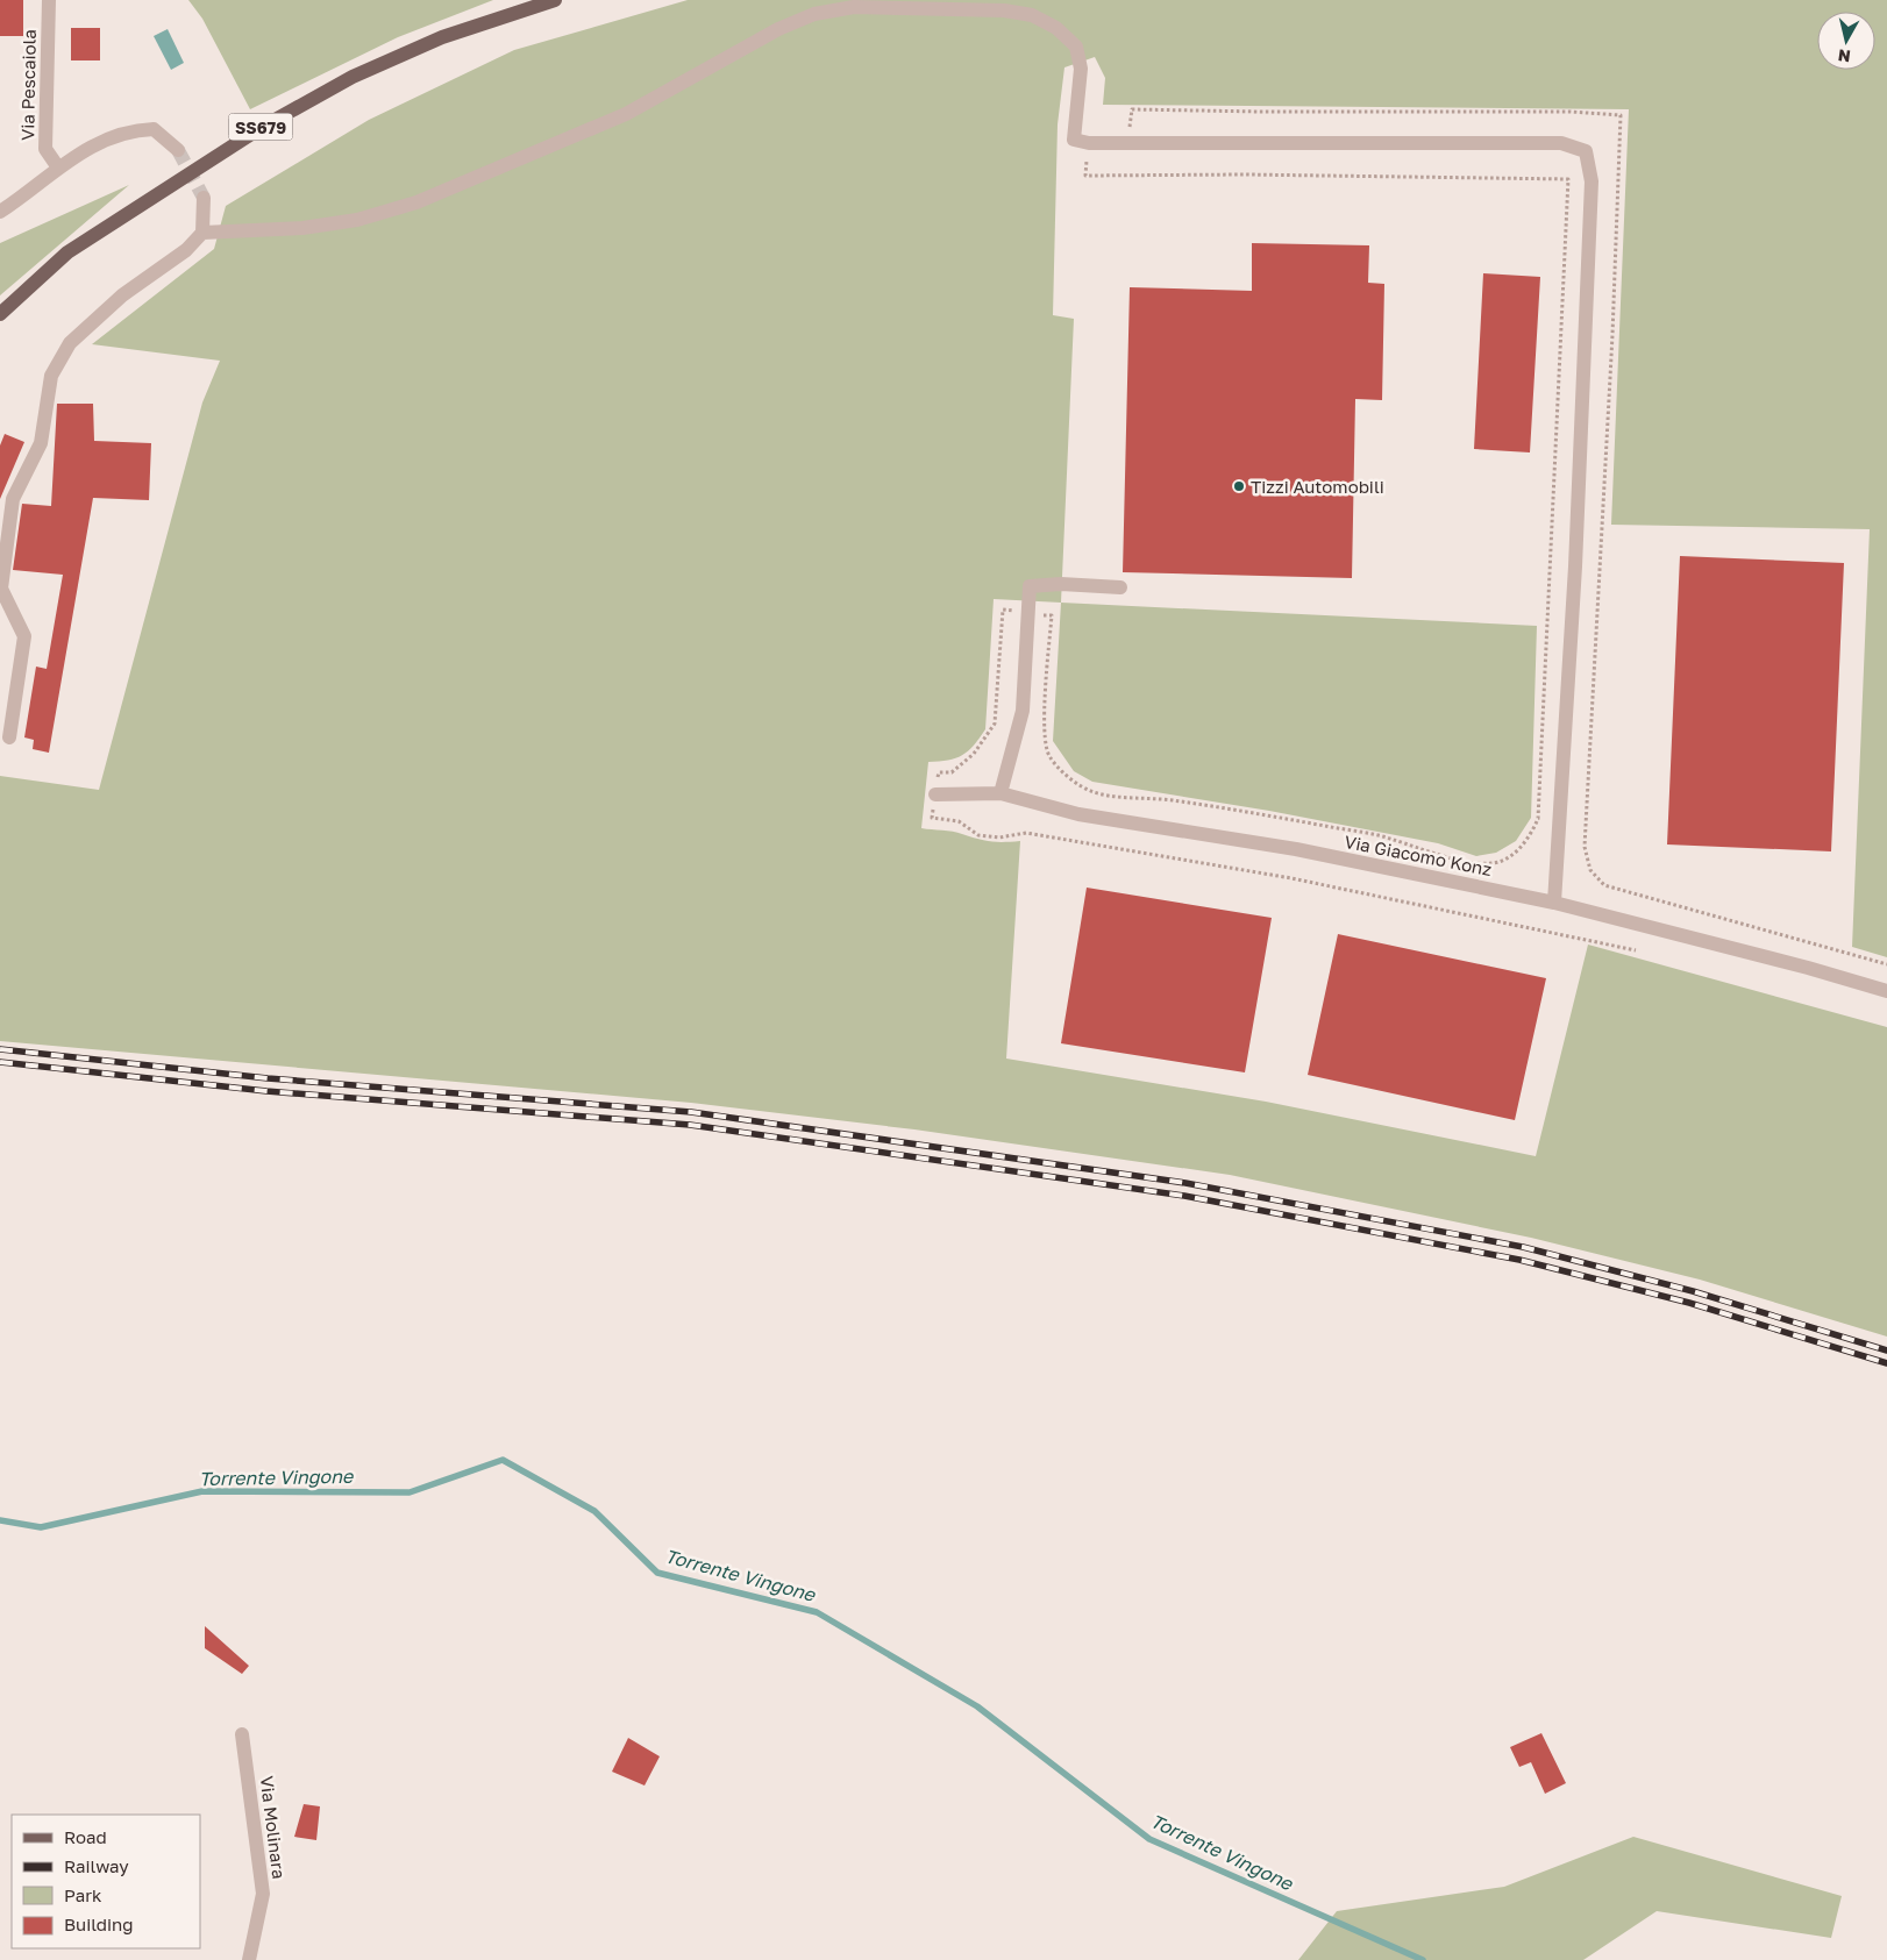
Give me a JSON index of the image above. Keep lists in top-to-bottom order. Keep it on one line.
{"streets":{"main road":["SS679"],"street":["Via Pescaiola","Via Giacomo Konz","Via Molinara"]},"water":["Torrente Vingone"],"places":["Tizzi Automobili"],"legend":["Road","Railway","Park","Building"],"north":"bottom"}
